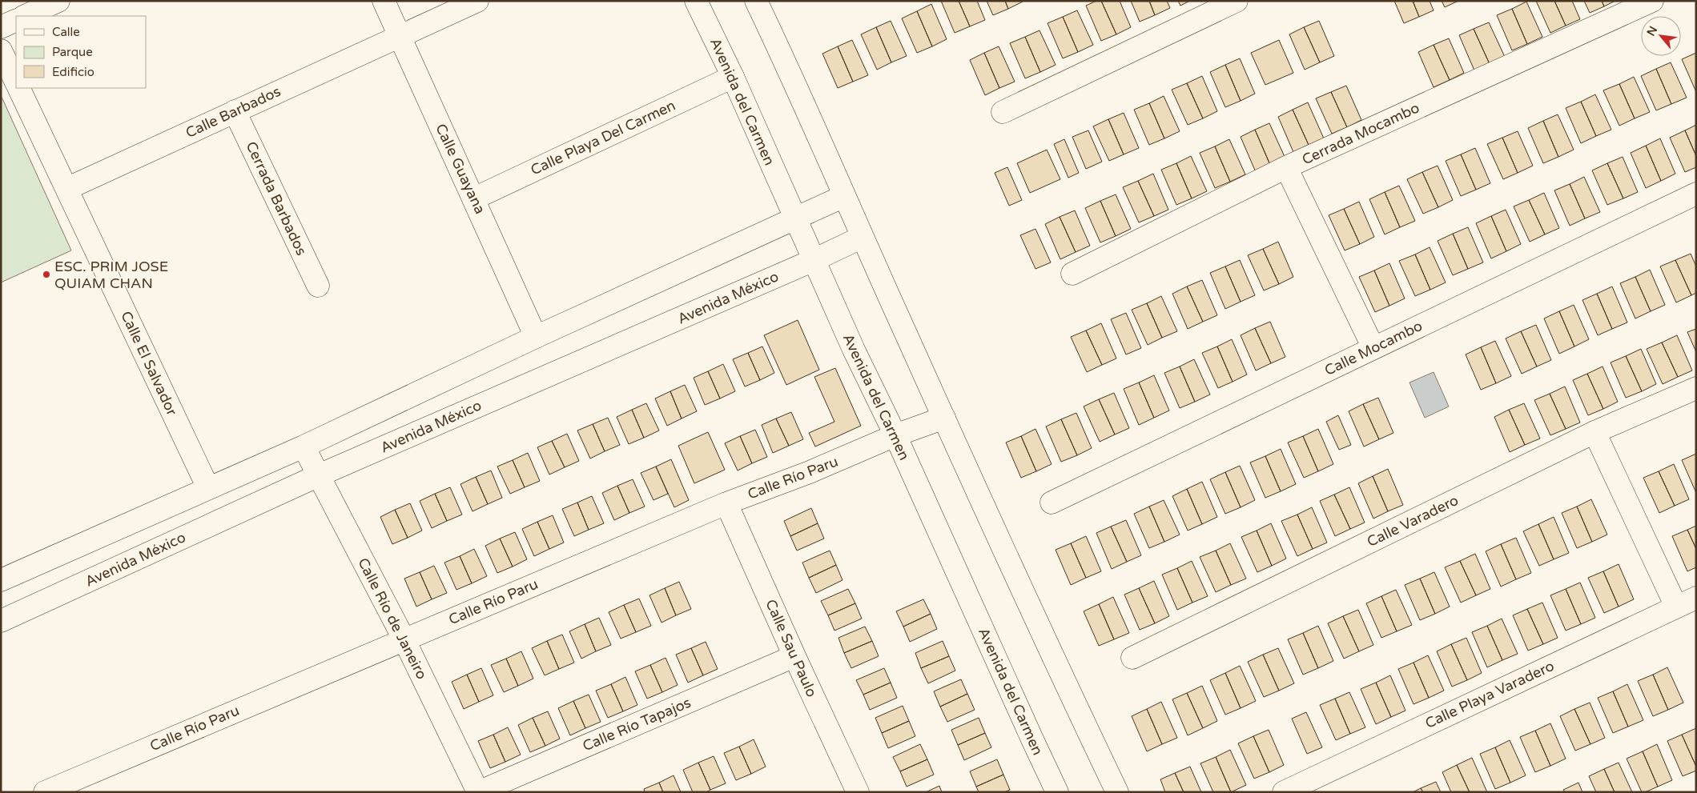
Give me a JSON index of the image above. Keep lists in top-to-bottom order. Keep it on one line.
{"streets":{"street":["Avenida del Carmen","Calle Barbados","Cerrada Mocambo","Calle Playa Del Carmen","Calle Guayana","Cerrada Barbados","Avenida México","Calle Mocambo","Calle El Salvador","Calle Río Paru","Calle Varadero","Calle Río de Janeiro","Calle Sau Paulo","Calle Playa Varadero","Calle Río Tapajos"]},"crossings":[["Avenida del Carmen","Calle Playa Del Carmen"],["Avenida del Carmen","Avenida México"],["Avenida del Carmen","Calle Río Paru"],["Calle Barbados","Calle Guayana"],["Calle Barbados","Cerrada Barbados"],["Calle Barbados","Calle El Salvador"],["Calle Playa Del Carmen","Calle Guayana"],["Avenida México","Calle Río de Janeiro"],["Calle Río Paru","Calle Río de Janeiro"],["Calle Río Paru","Calle Sau Paulo"],["Calle Río de Janeiro","Calle Río Tapajos"],["Calle Sau Paulo","Calle Río Tapajos"]],"places":["ESC. PRIM JOSE QUIAM CHAN"],"legend":["Calle","Parque","Edificio"],"north":"top left"}
